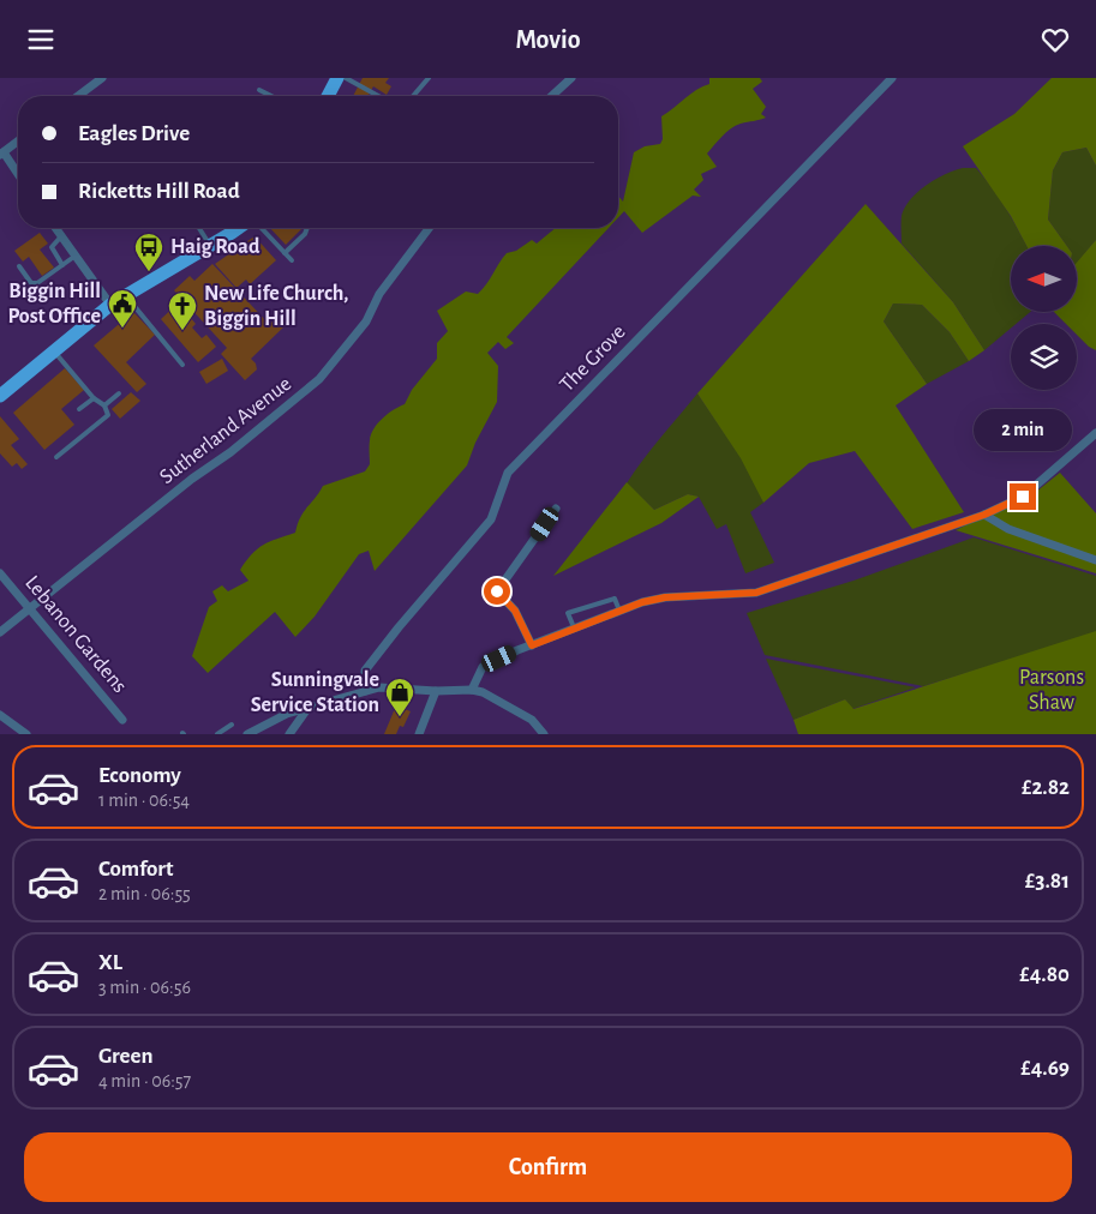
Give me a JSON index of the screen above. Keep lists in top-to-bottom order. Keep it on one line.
{"streets":{"street":["The Grove","Sutherland Avenue","Lebanon Gardens"]},"crossings":[["Sutherland Avenue","Lebanon Gardens"]],"parks":["Parsons Shaw"],"places":{"bus stop":["Haig Road"],"public building":["Biggin Hill Post Office"],"church":["New Life Church, Biggin Hill"],"shop":["Sunningvale Service Station"]},"north":"left","page":{"header":"Movio","banner":["Eagles Drive","Ricketts Hill Road"],"bubble":"2 min","list":[{"name":"Economy","note":"1 min · 06:54","value":"£2.82"},{"name":"Comfort","note":"2 min · 06:55","value":"£3.81"},{"name":"XL","note":"3 min · 06:56","value":"£4.80"},{"name":"Green","note":"4 min · 06:57","value":"£4.69"}],"buttons":"Confirm"}}
